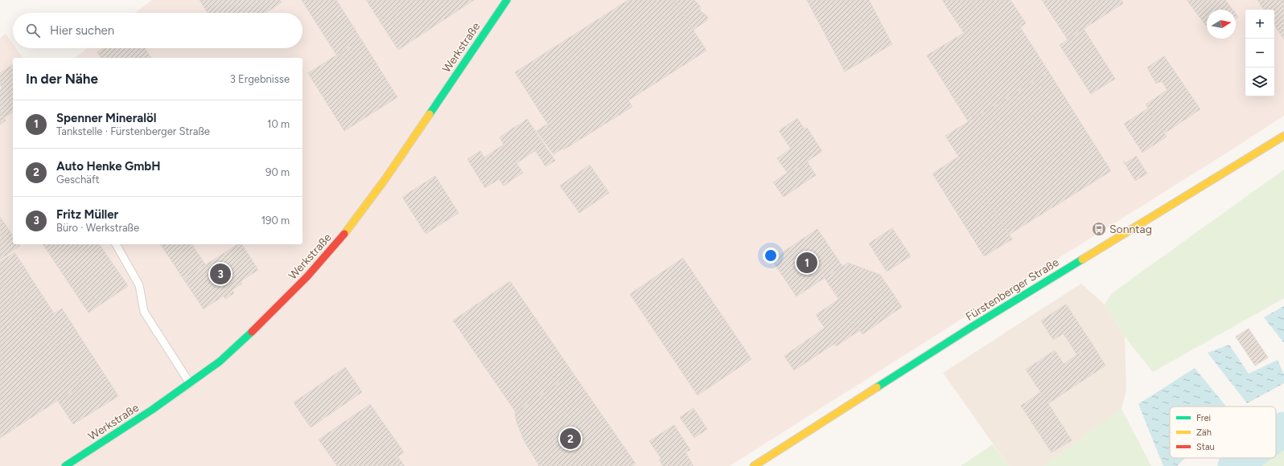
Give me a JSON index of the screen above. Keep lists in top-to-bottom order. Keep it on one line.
{"streets":{"street":["Werkstraße","Fürstenberger Straße"]},"places":{"bus stop":["Sonntag"]},"legend":["Frei","Zäh","Stau"],"north":"right","page":{"map_buttons":["+","−"],"search":"Hier suchen","heading":["In der Nähe","3 Ergebnisse"],"list":[{"mark":"1","name":"Spenner Mineralöl","note":"Tankstelle · Fürstenberger Straße","value":"10 m"},{"mark":"2","name":"Auto Henke GmbH","note":"Geschäft","value":"90 m"},{"mark":"3","name":"Fritz Müller","note":"Büro · Werkstraße","value":"190 m"}],"pins":["1","3","2"]}}
